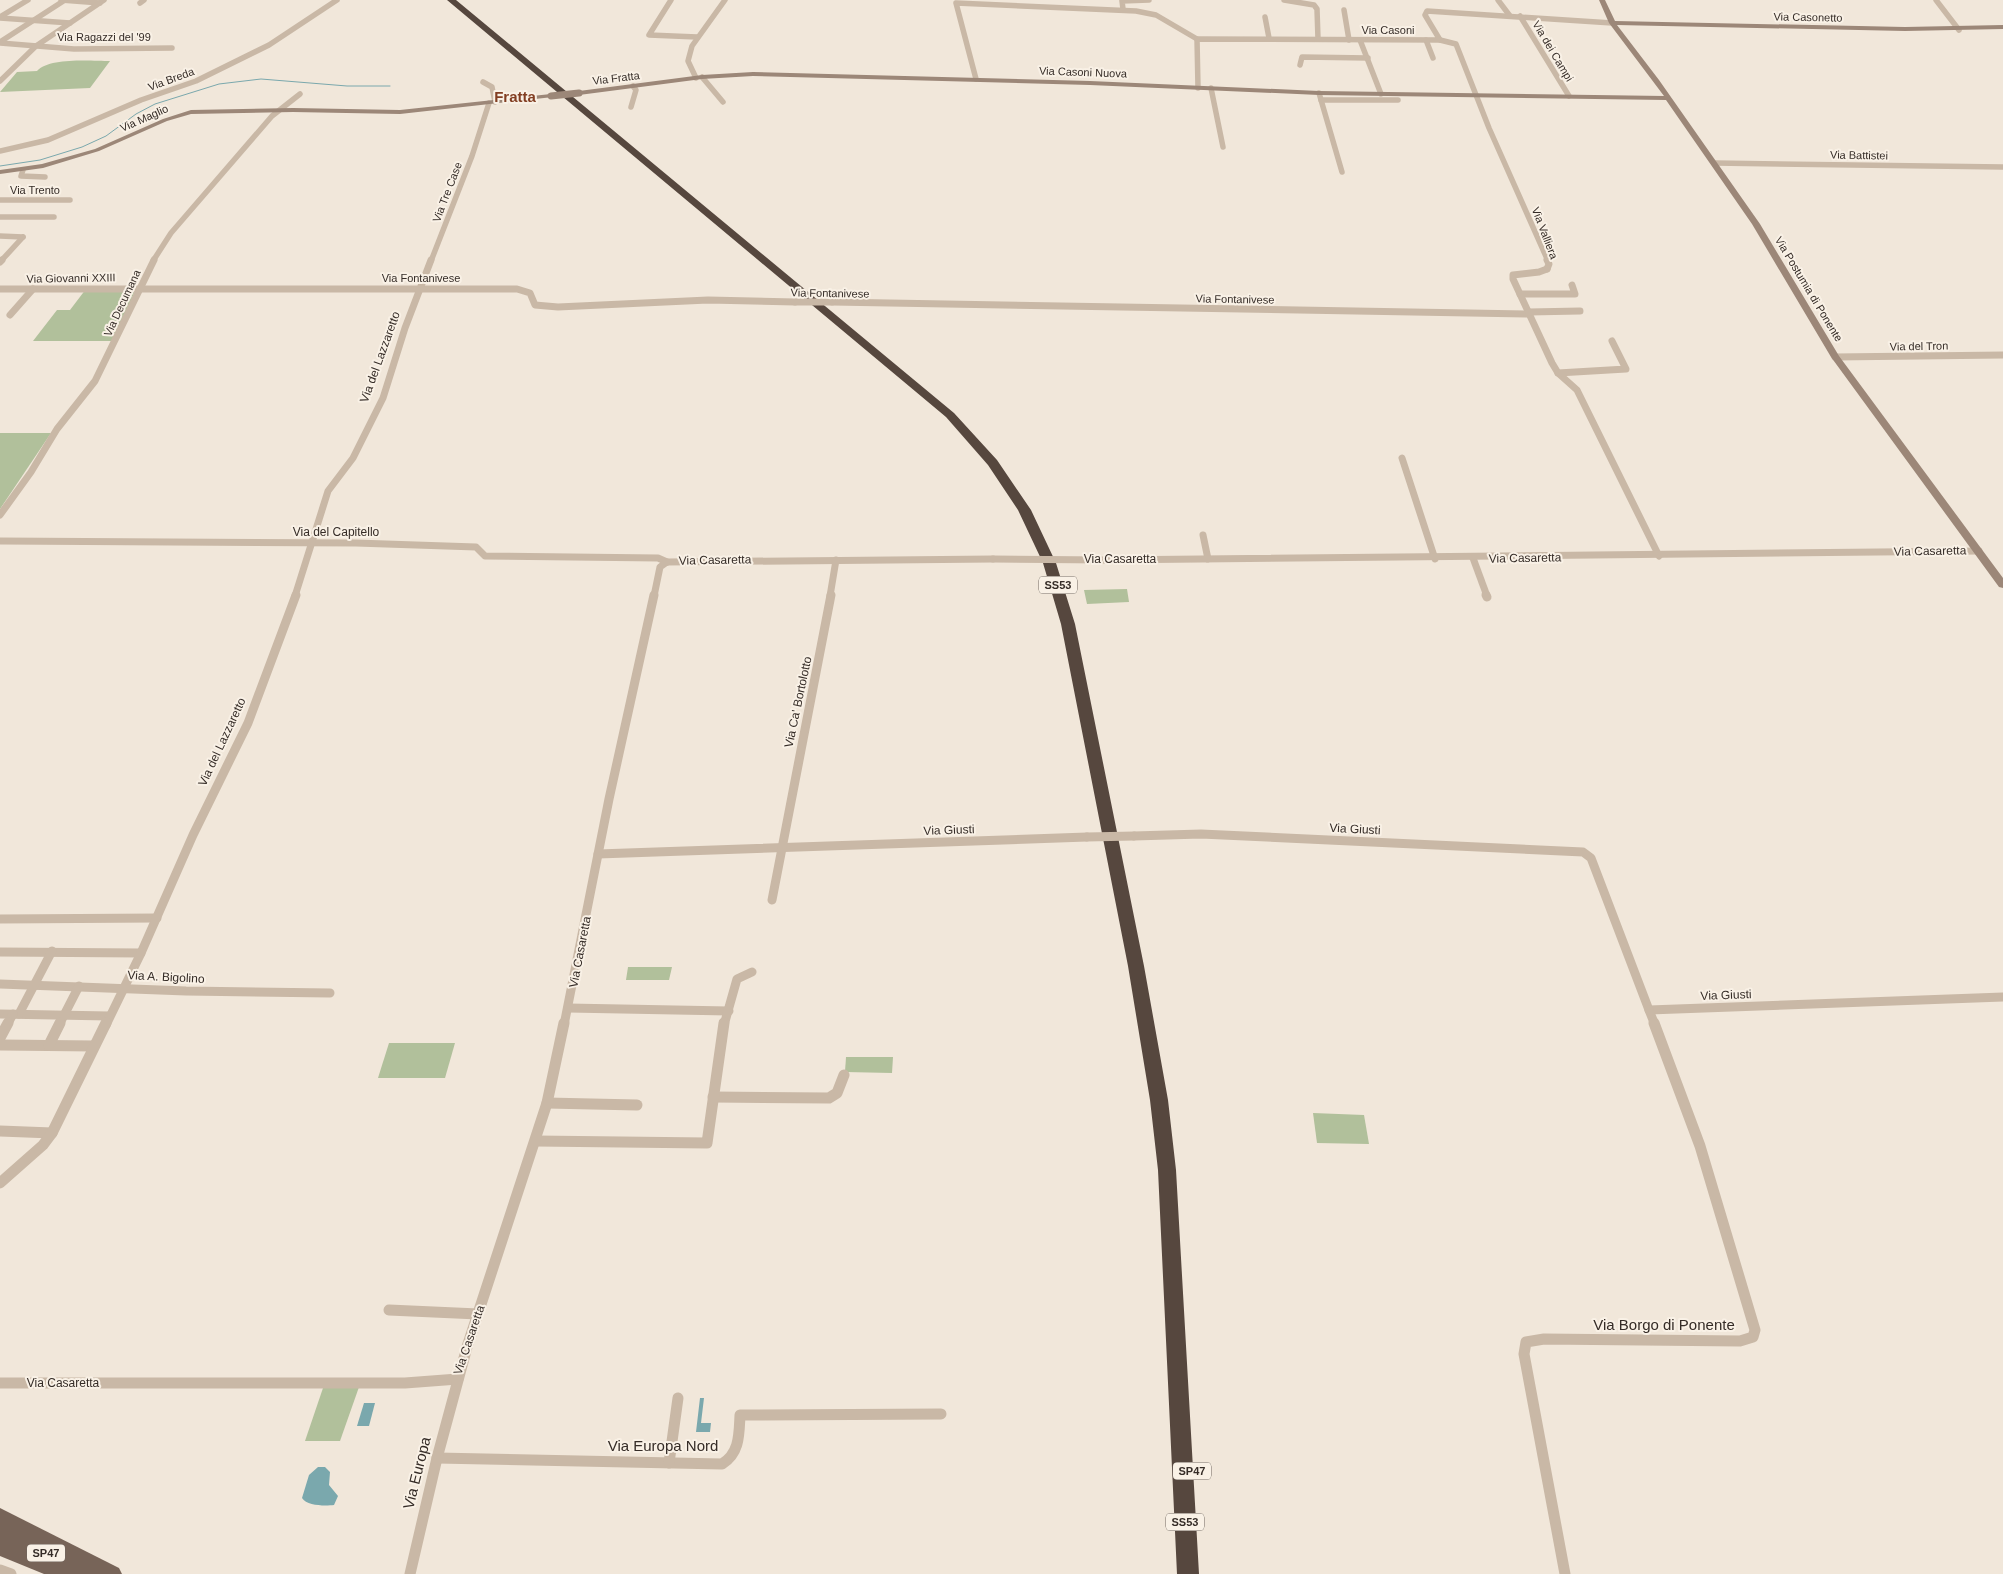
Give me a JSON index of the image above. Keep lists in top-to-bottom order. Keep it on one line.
{"streets":{"highway":["SS53","SP47"],"main road":["Via Casonetto","Via Casoni Nuova","Via Fratta","Via Maglio","Via Postumia di Ponente"],"street":["Via Casoni","Via Ragazzi del '99","Via dei Campi","Via Breda","Via Battistei","Via Trento","Via Tre Case","Via Valliera","Via Giovanni XXIII","Via Fontanivese","Via Decumana","Via del Tron","Via del Lazzaretto","Via del Capitello","Via Casaretta","Via Ca' Bortolotto","Via Giusti","Via A. Bigolino","Via Borgo di Ponente","Via Europa Nord","Via Europa"]},"crossings":[["Via Casonetto","Via Postumia di Ponente"],["Via Casoni","Via Valliera"],["Via dei Campi","Via Casoni Nuova"],["Via Casoni Nuova","Via Fratta"],["Via Casoni Nuova","Via Valliera"],["Via Casoni Nuova","Via Postumia di Ponente"],["Via Fratta","Via Maglio"],["Via Fratta","Via Tre Case"],["Via Fratta","Via Decumana"],["Via Maglio","Via Decumana"],["Via Battistei","Via Postumia di Ponente"],["Via Tre Case","Via Fontanivese"],["Via Tre Case","Via del Lazzaretto"],["Via Giovanni XXIII","Via Fontanivese"],["Via Giovanni XXIII","Via Decumana"],["Via Fontanivese","Via Decumana"],["Via Fontanivese","Via del Lazzaretto"],["Via Postumia di Ponente","Via del Tron"],["Via Postumia di Ponente","Via Casaretta"],["Via del Lazzaretto","Via del Capitello"],["Via del Lazzaretto","Via A. Bigolino"],["Via del Capitello","Via Casaretta"],["Via Casaretta","Via Ca' Bortolotto"],["Via Casaretta","Via Giusti"],["Via Casaretta","Via Europa"],["SS53","SP47"],["Via Ca' Bortolotto","Via Giusti"],["Via Giusti","Via Borgo di Ponente"],["Via Europa Nord","Via Europa"]],"districts":["Fratta"]}
